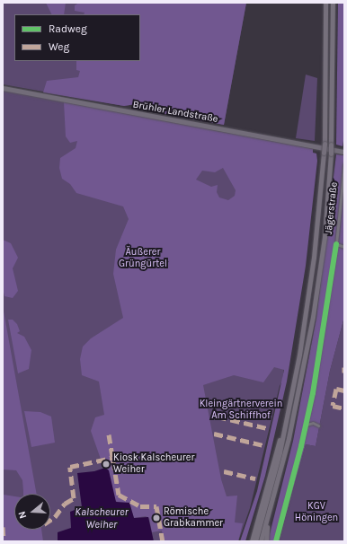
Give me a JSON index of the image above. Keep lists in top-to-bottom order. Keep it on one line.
{"streets":{"main road":["Brühler Landstraße"],"street":["Jägerstraße"]},"water":["Kalscheurer Weiher"],"parks":["Äußerer Grüngürtel","Kleingärtnerverein Am Schiffhof","KGV Höningen"],"places":["Kiosk Kalscheurer Weiher","Römische Grabkammer"],"legend":["Radweg","Weg"],"north":"left"}
